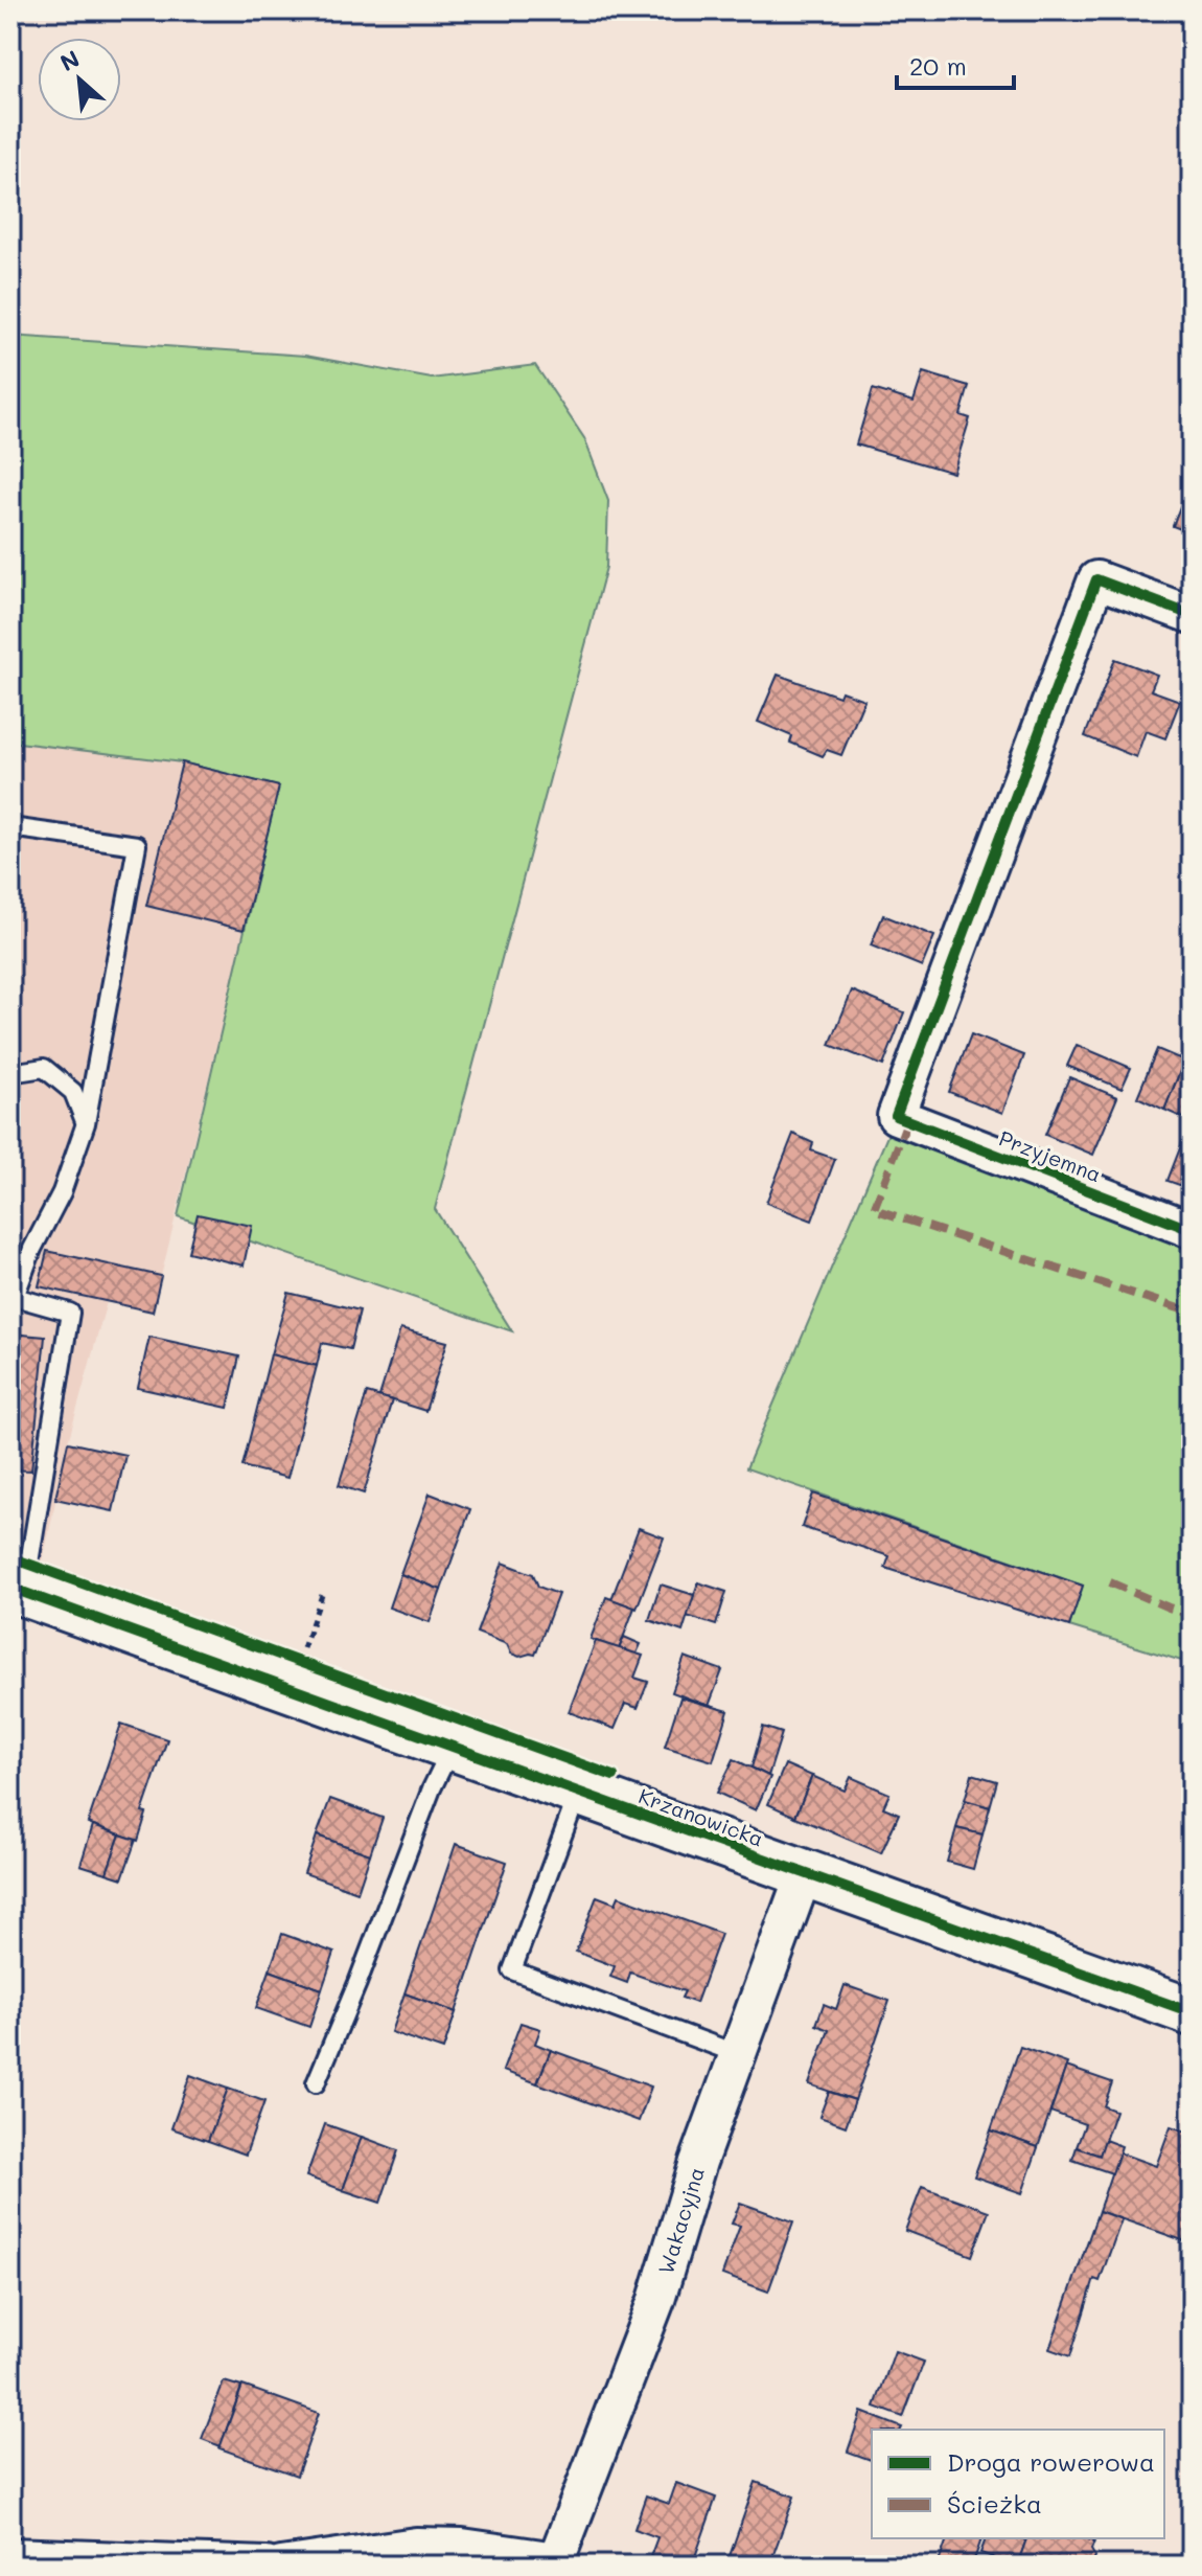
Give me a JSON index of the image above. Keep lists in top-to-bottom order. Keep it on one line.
{"streets":{"street":["Przyjemna","Krzanowicka","Wakacyjna"]},"crossings":[["Krzanowicka","Wakacyjna"]],"legend":["Droga rowerowa","Ścieżka"],"scale_bar":"20 m","north":"top left"}
